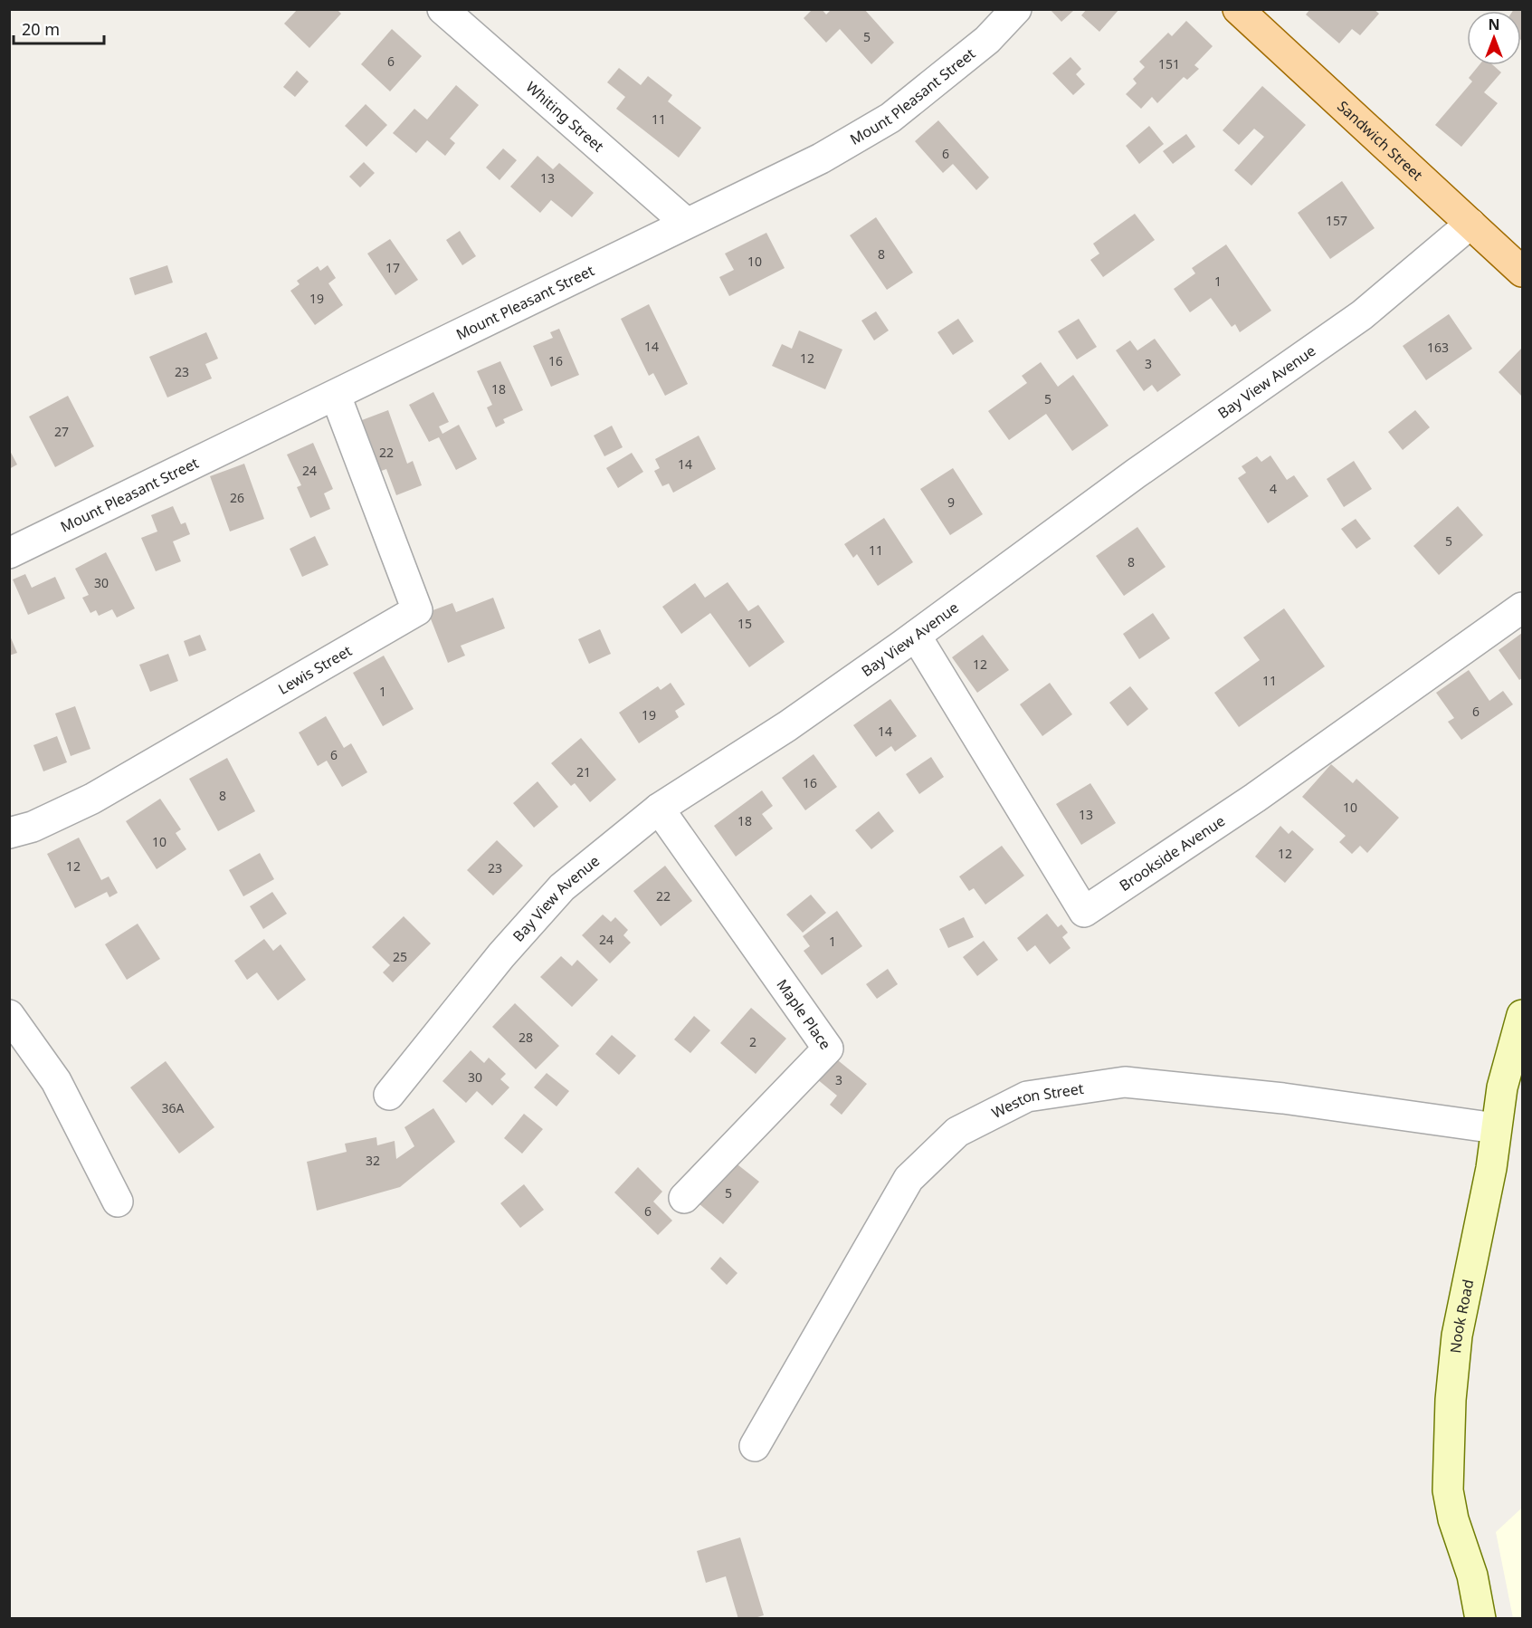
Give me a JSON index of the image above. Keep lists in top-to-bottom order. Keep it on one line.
{"streets":{"main road":["Sandwich Street"],"street":["Mount Pleasant Street","Whiting Street","Bay View Avenue","Lewis Street","Brookside Avenue","Maple Place","Weston Street","Nook Road"]},"crossings":[["Mount Pleasant Street","Whiting Street"],["Mount Pleasant Street","Lewis Street"],["Sandwich Street","Bay View Avenue"],["Bay View Avenue","Brookside Avenue"],["Bay View Avenue","Maple Place"],["Weston Street","Nook Road"]],"house_numbers":["5","6","151","11","6","13","157","8","10","17","1","19","14","163","12","16","3","23","18","5","27","22","14","24","4","26","9","5","11","8","30","15","12","11","1","6","19","14","6","21","16","8","10","13","18","10","12","12","23","22","24","1","25","28","2","30","3","36A","32","5","6"],"scale_bar":"20 m","north":"top"}
